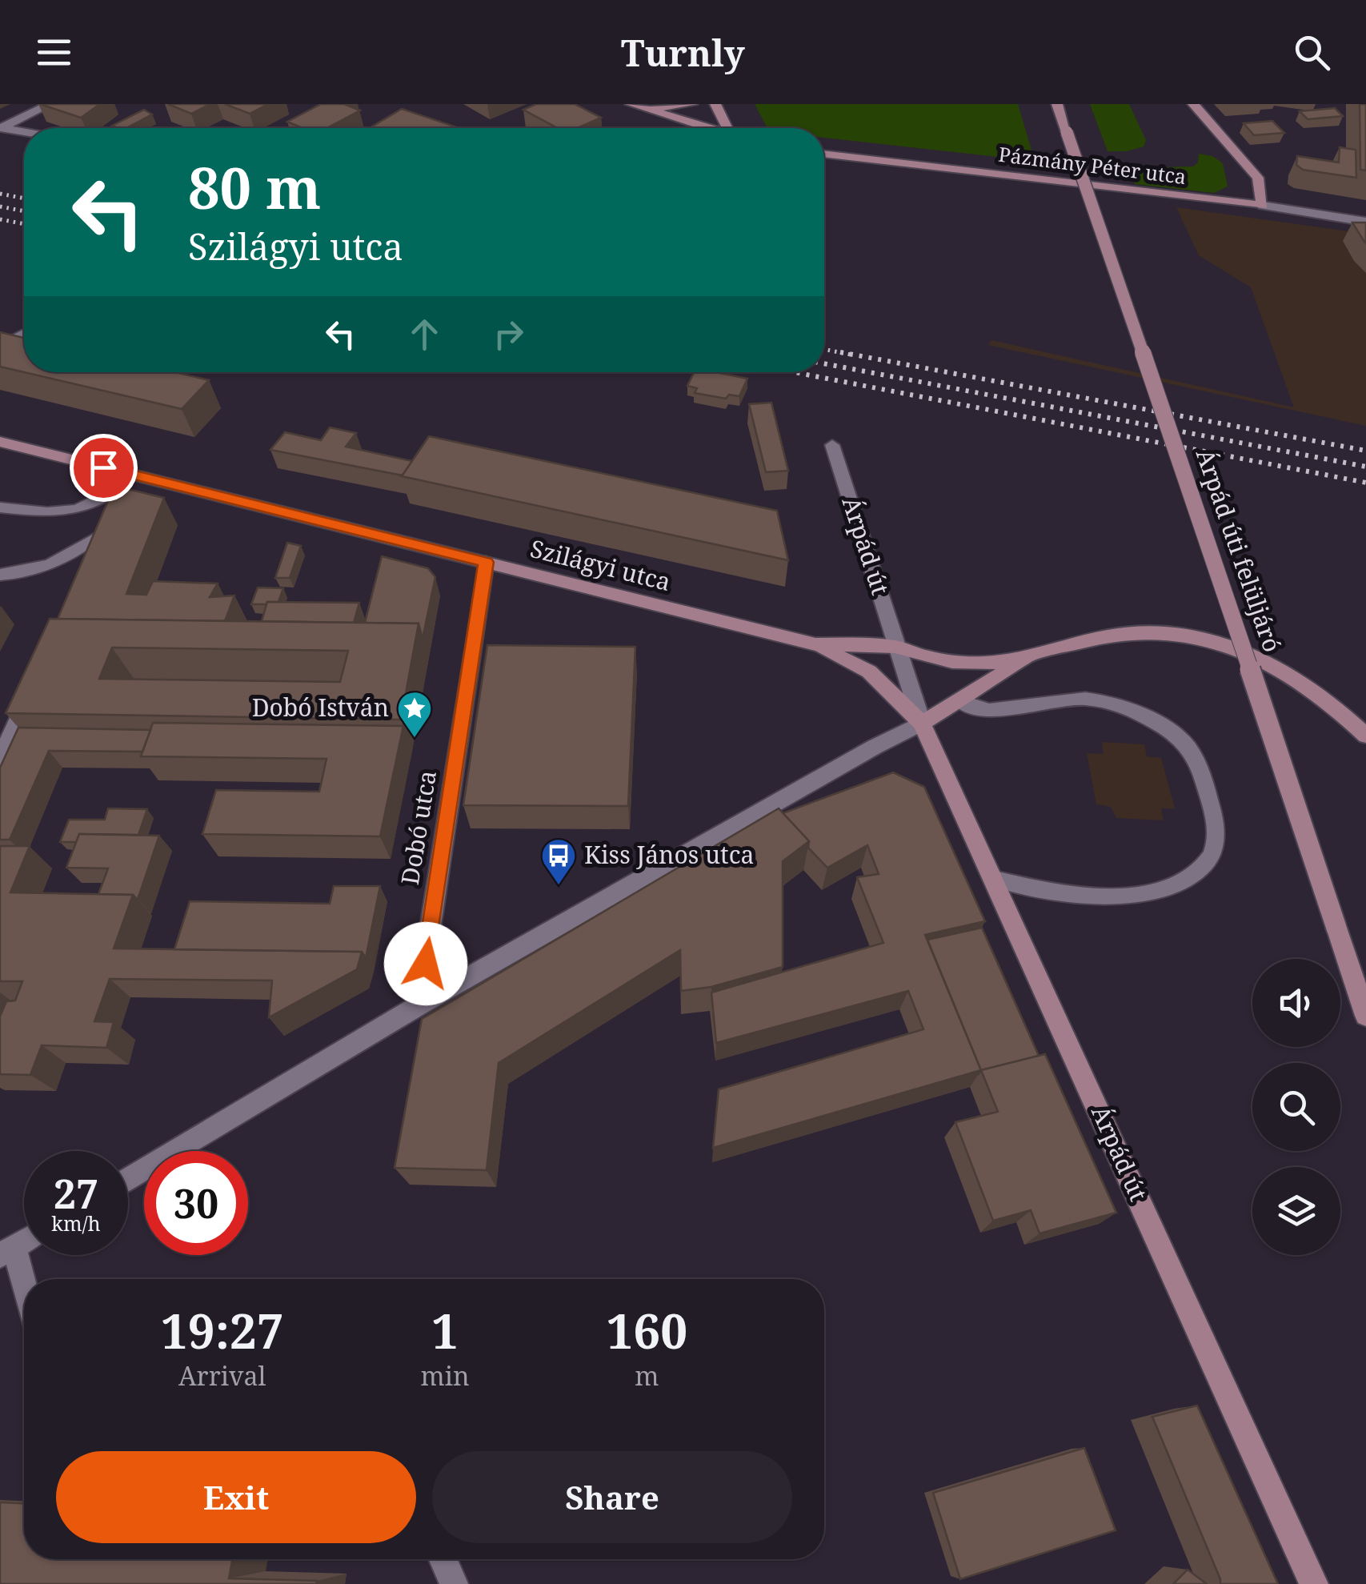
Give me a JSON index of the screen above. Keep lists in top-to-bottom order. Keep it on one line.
{"streets":{"street":["Pázmány Péter utca","Árpád út","Árpád úti felüljáró","Szilágyi utca","Dobó utca"]},"crossings":[["Árpád út","Szilágyi utca"],["Szilágyi utca","Dobó utca"]],"places":{"place":["Dobó István"],"bus stop":["Kiss János utca"]},"page":{"header":"Turnly","turn":["80 m","Szilágyi utca"],"speed":"27 km/h","limit":"30","eta":["19:27","Arrival","1","min","160","m"],"buttons":["Exit","Share"]}}
